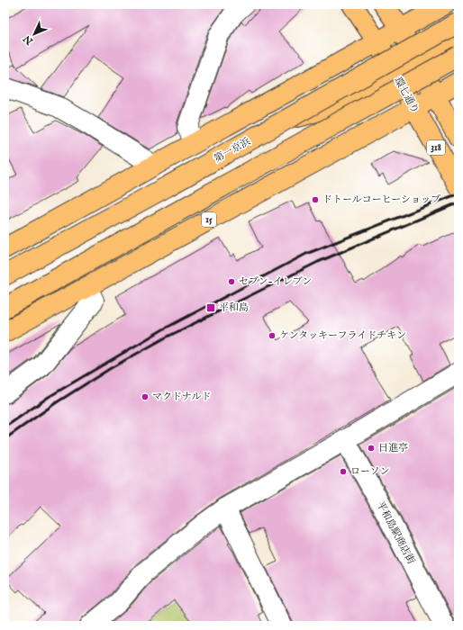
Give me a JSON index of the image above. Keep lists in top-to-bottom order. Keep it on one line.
{"streets":{"main road":["環七通り","318","第一京浜","15"],"street":["平和島駅商店街"]},"crossings":[["環七通り","15"],["318","15"]],"places":{"other":["ドトールコーヒーショップ","セブン-イレブン","ケンタッキーフライドチキン","マクドナルド","日進亭","ローソン"],"transit":["平和島"]},"north":"bottom left"}
